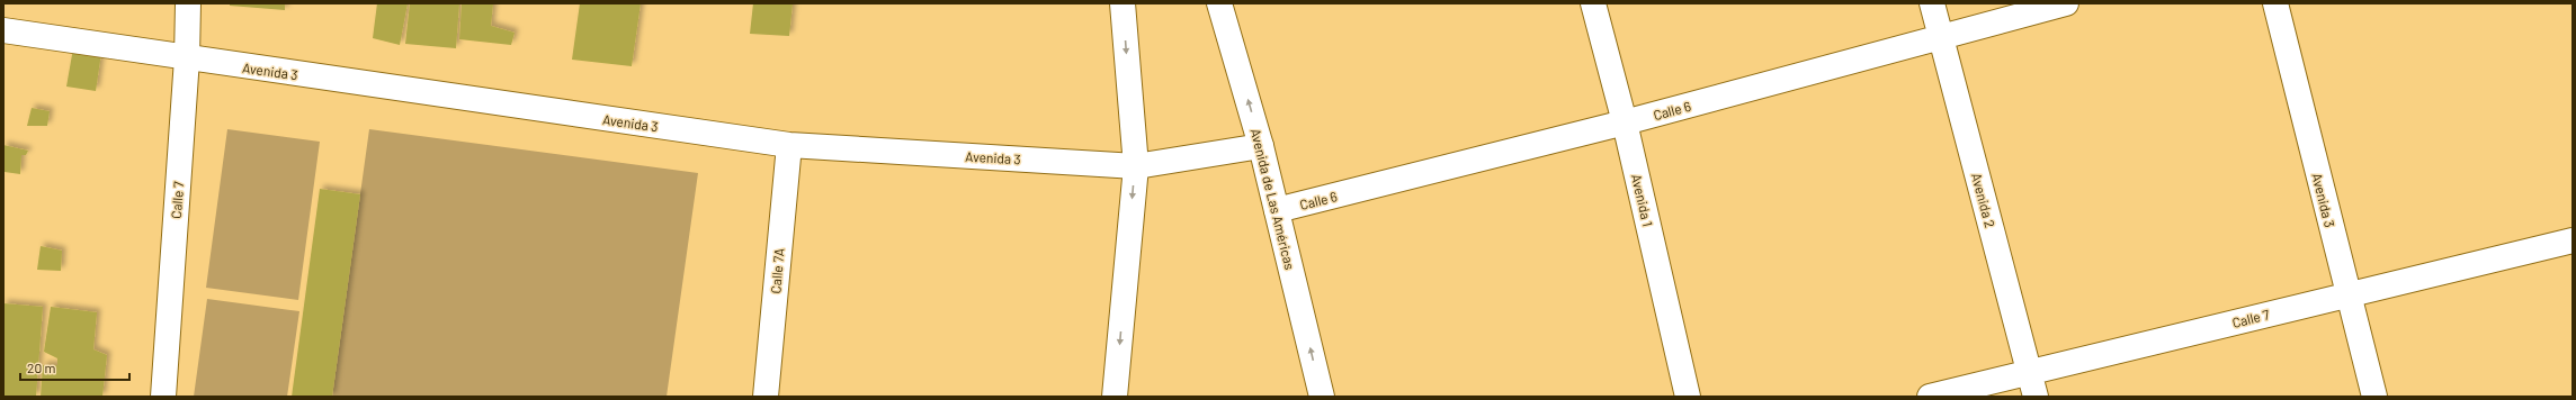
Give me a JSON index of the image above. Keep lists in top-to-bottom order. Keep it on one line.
{"streets":{"street":["Avenida 3","Calle 6","Avenida de Las Américas","Calle 7","Avenida 1","Avenida 2","Calle 7A"]},"crossings":[["Avenida 3","Avenida de Las Américas"],["Avenida 3","Calle 7"],["Avenida 3","Calle 7A"],["Calle 6","Avenida de Las Américas"],["Calle 6","Avenida 1"],["Calle 6","Avenida 2"],["Calle 7","Avenida 2"]],"scale_bar":"20 m"}
